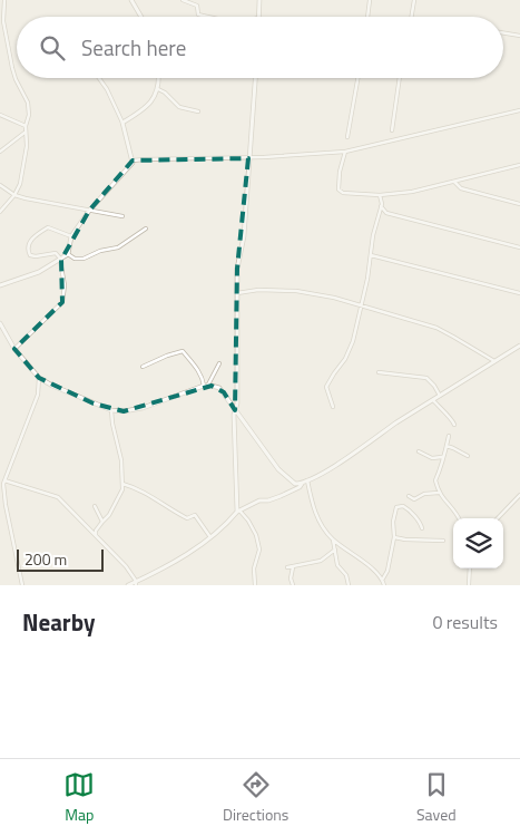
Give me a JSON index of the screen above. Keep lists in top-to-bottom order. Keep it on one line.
{"scale_bar":"200 m","page":{"search":"Search here","scale":"200 m","heading":["Nearby","0 results"],"nav":["Map","Directions","Saved"]}}
